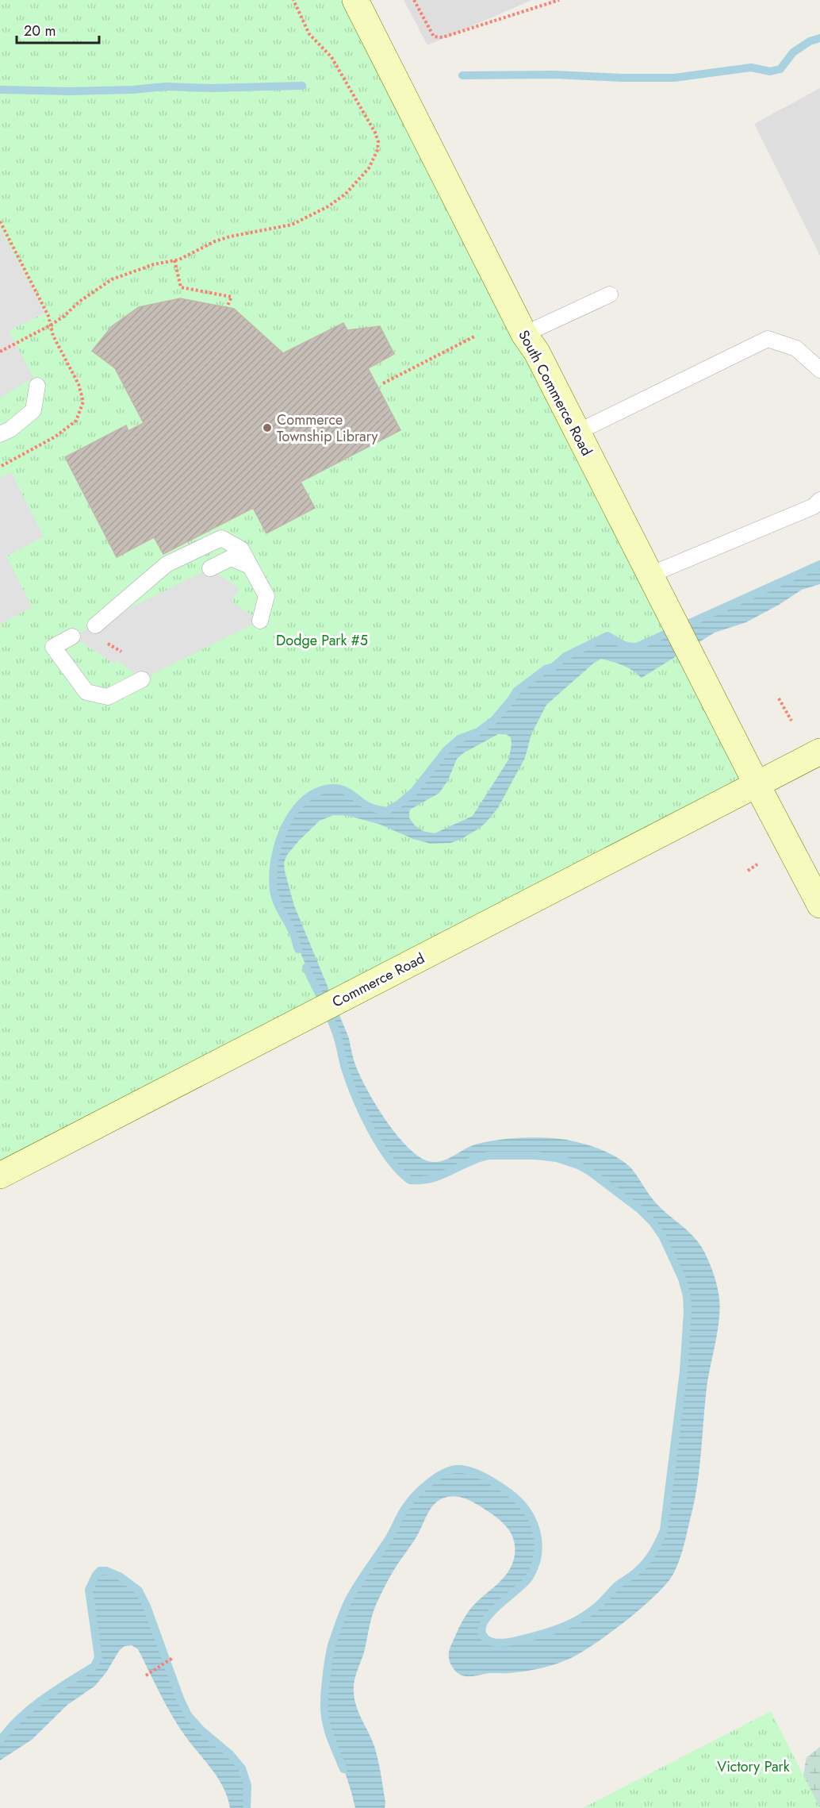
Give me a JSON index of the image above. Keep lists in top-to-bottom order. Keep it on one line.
{"streets":{"street":["South Commerce Road","Commerce Road"]},"crossings":[["South Commerce Road","Commerce Road"]],"parks":["Dodge Park #5","Victory Park"],"places":["Commerce Township Library"],"scale_bar":"20 m"}
